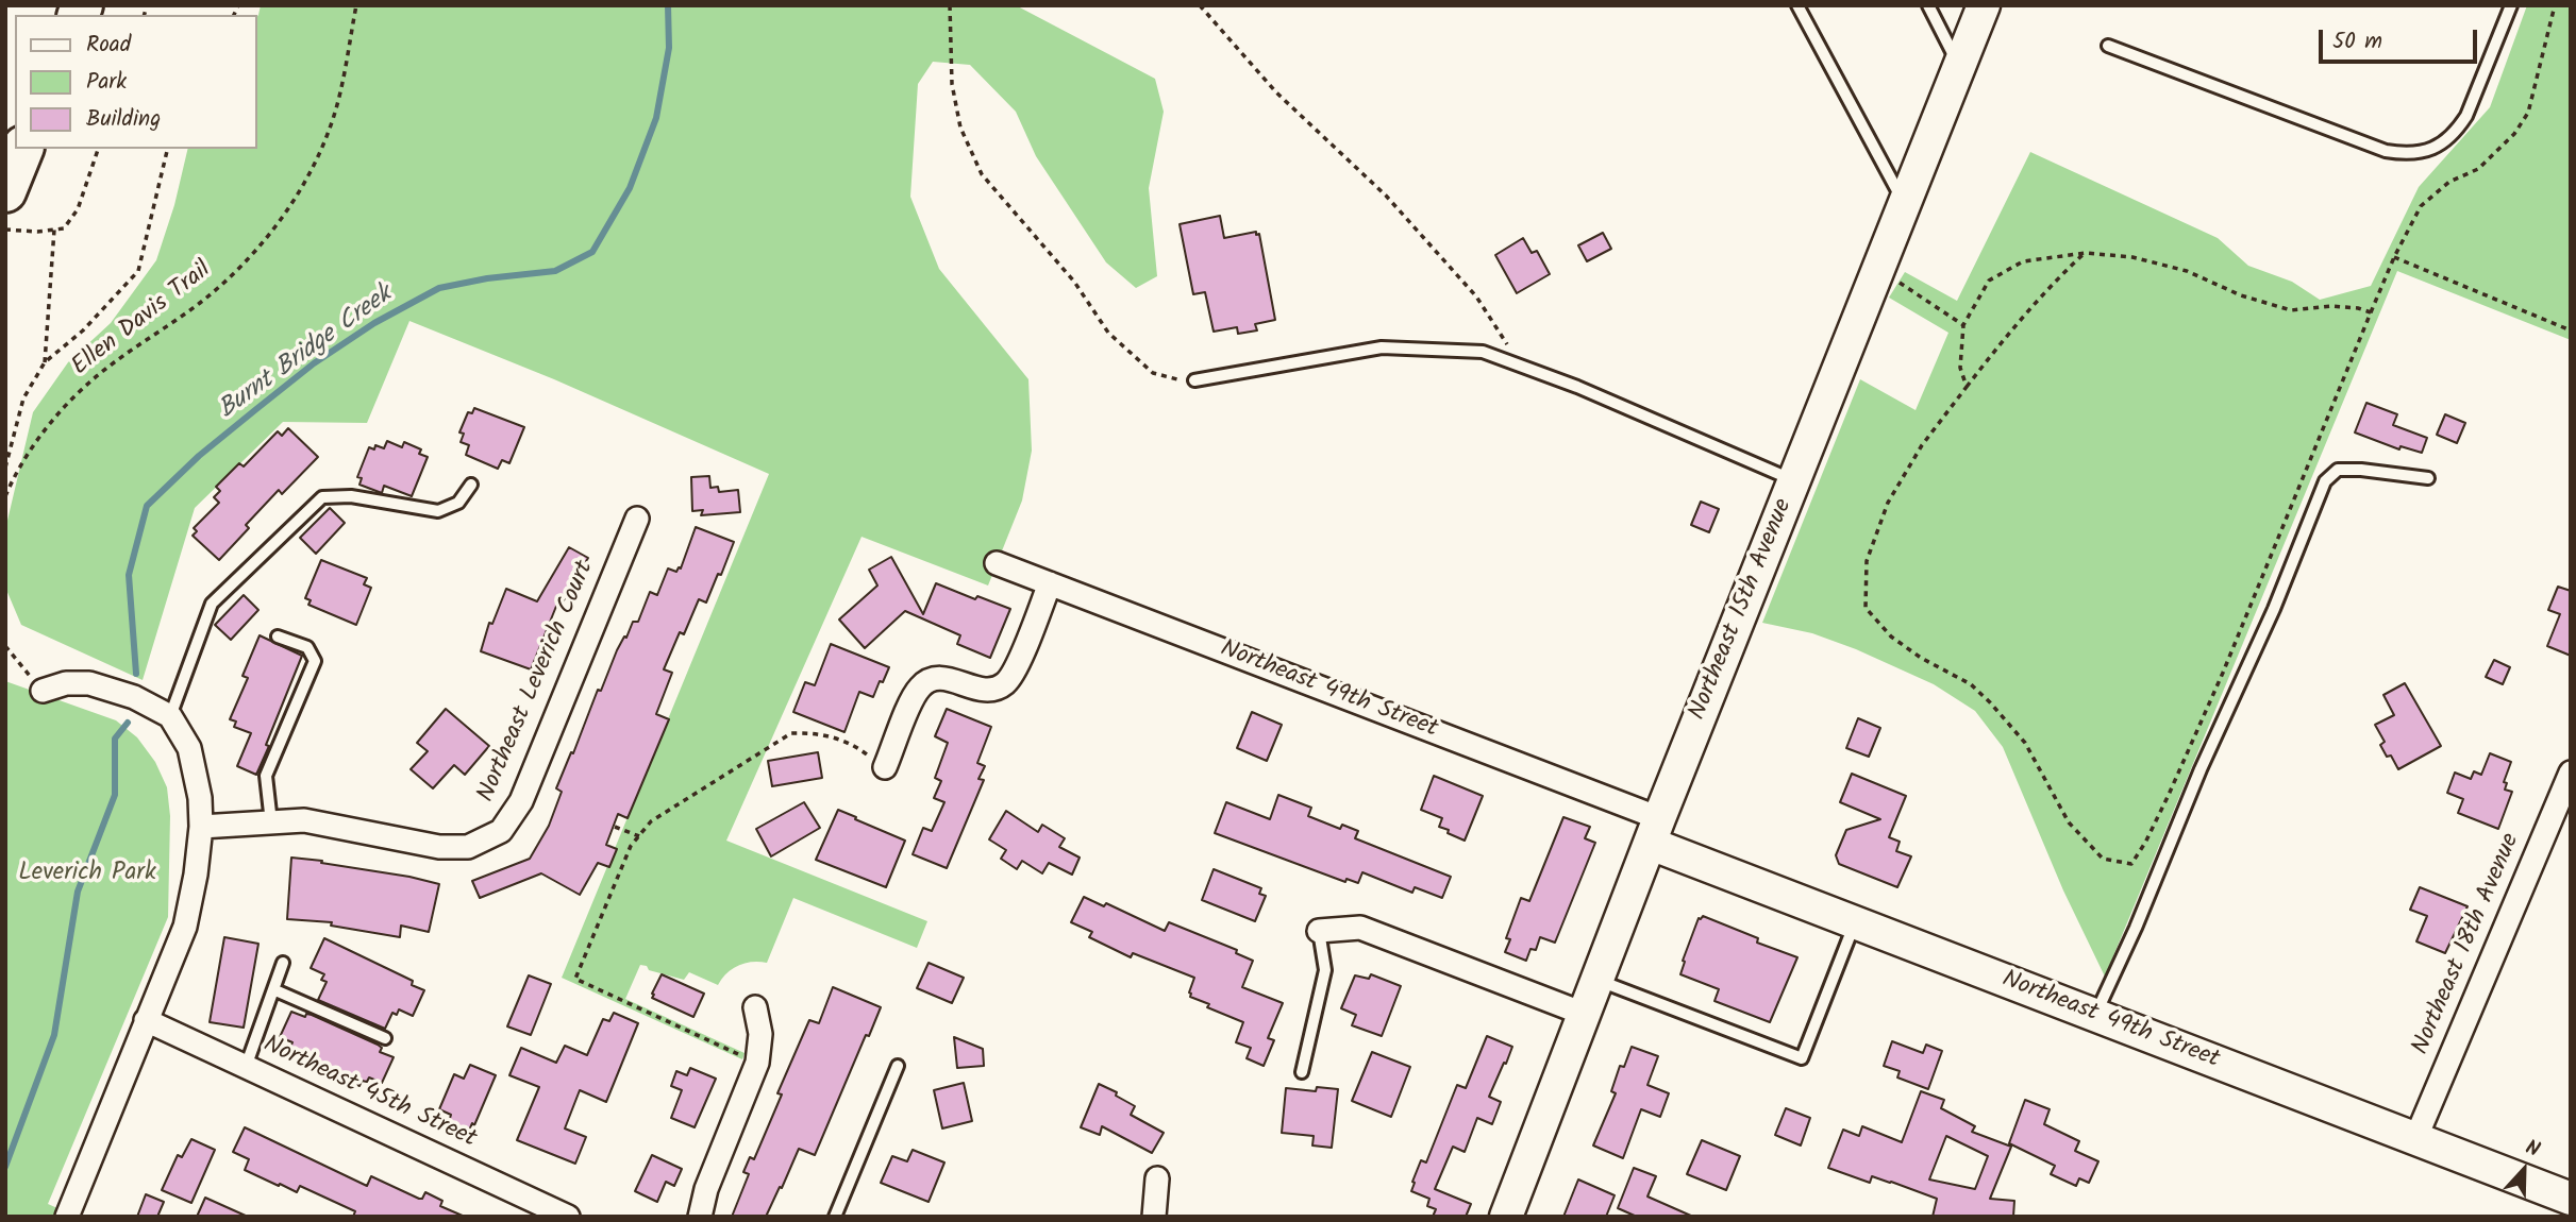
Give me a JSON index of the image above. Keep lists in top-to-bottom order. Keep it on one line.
{"streets":{"street":["Northeast 15th Avenue","Northeast Leverich Court","Northeast 49th Street","Northeast 18th Avenue","Northeast 45th Street"],"path":["Ellen Davis Trail"]},"crossings":[["Northeast 15th Avenue","Northeast 49th Street"],["Northeast 49th Street","Northeast 18th Avenue"]],"water":["Burnt Bridge Creek"],"parks":["Leverich Park"],"legend":["Road","Park","Building"],"scale_bar":"50 m","north":"top"}
